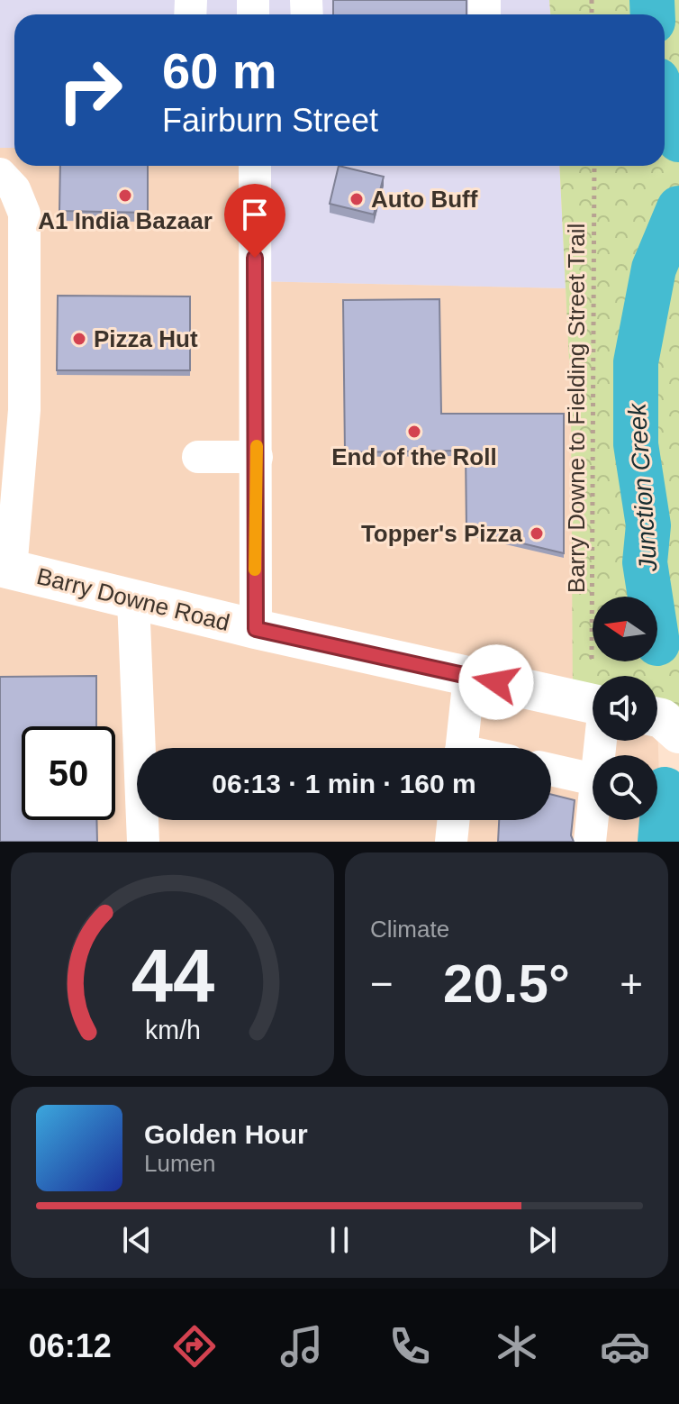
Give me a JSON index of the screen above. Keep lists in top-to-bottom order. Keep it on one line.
{"streets":{"main road":["Barry Downe Road"],"path":["Barry Downe to Fielding Street Trail"]},"water":["Junction Creek"],"places":["A1 India Bazaar","Auto Buff","Pizza Hut","End of the Roll","Topper's Pizza"],"north":"left","page":{"turn":["60 m","Fairburn Street"],"limit":"50","trip":"06:13 · 1 min · 160 m","tile":"Climate","heat":["−","20.5°","+"],"song":["Golden Hour","Lumen"],"tabs":"06:12","gauge":["44","km/h"]}}
